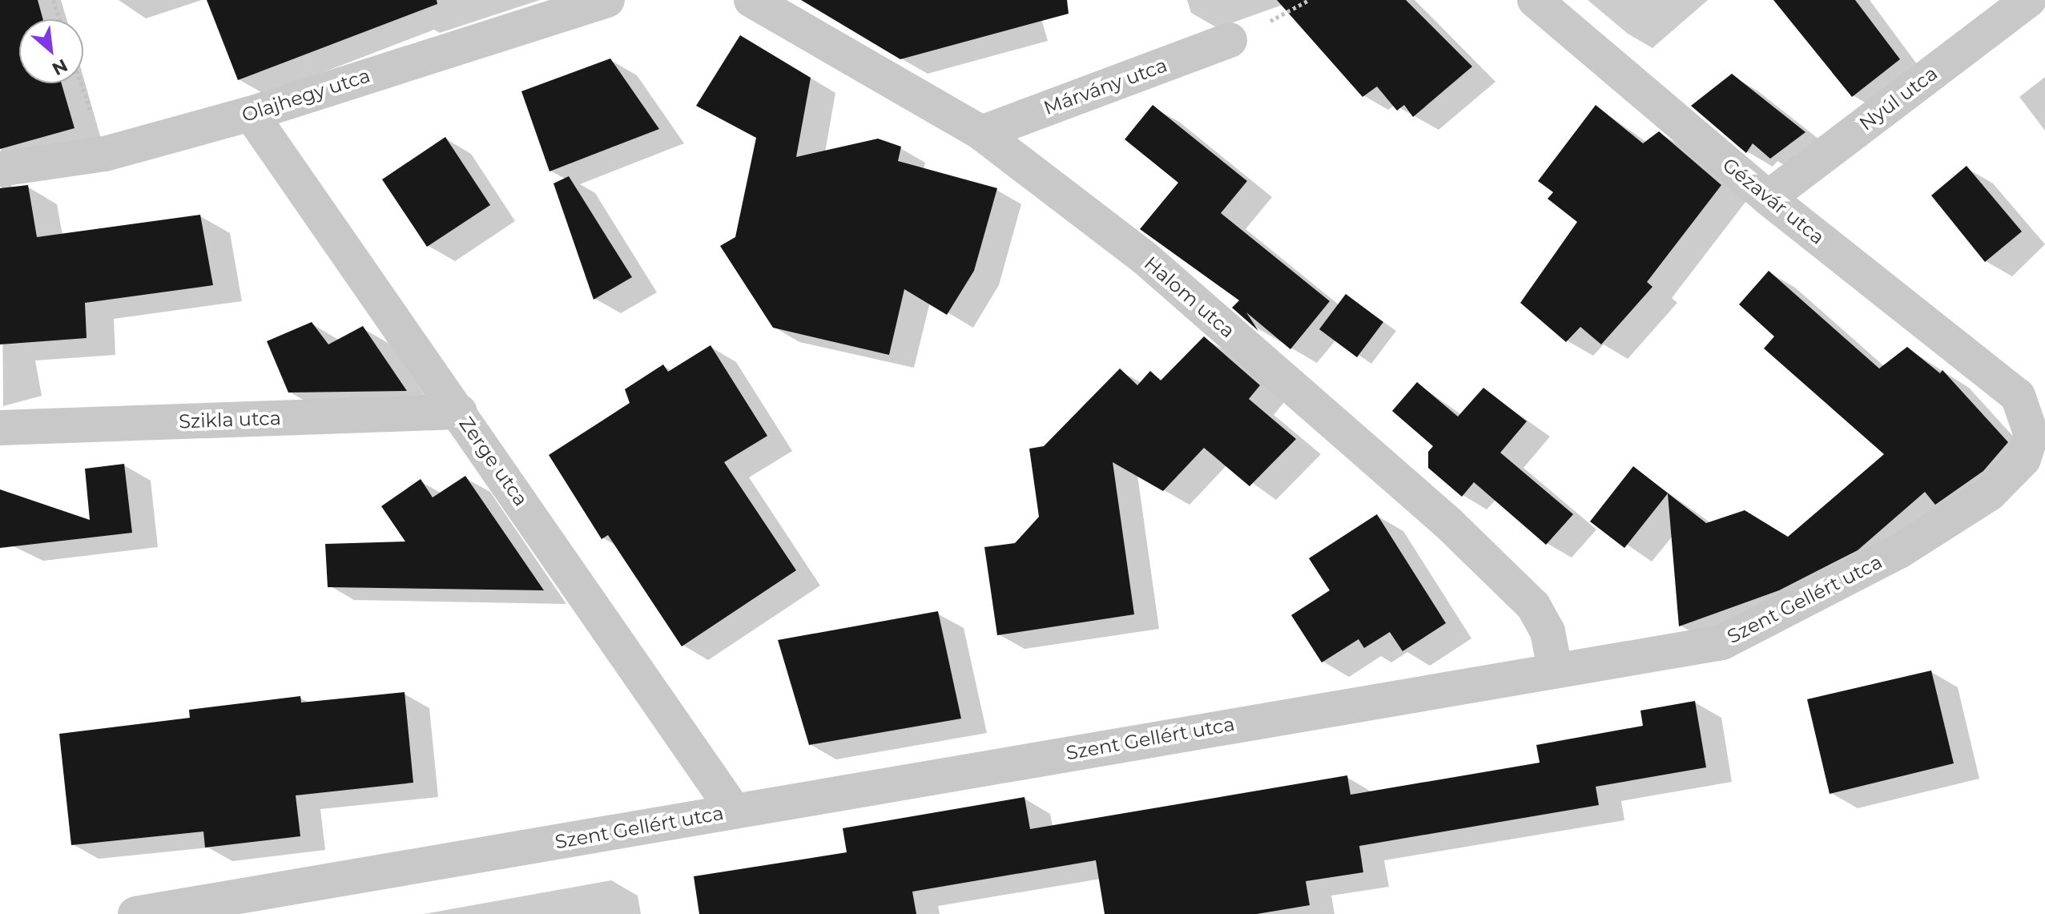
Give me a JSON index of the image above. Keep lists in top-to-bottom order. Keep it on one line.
{"streets":{"street":["Márvány utca","Olajhegy utca","Nyúl utca","Gézavár utca","Halom utca","Szikla utca","Zerge utca","Szent Gellért utca"]},"crossings":[["Márvány utca","Halom utca"],["Olajhegy utca","Zerge utca"],["Nyúl utca","Gézavár utca"],["Gézavár utca","Szent Gellért utca"],["Halom utca","Szent Gellért utca"],["Szikla utca","Zerge utca"],["Zerge utca","Szent Gellért utca"]],"north":"bottom right"}
